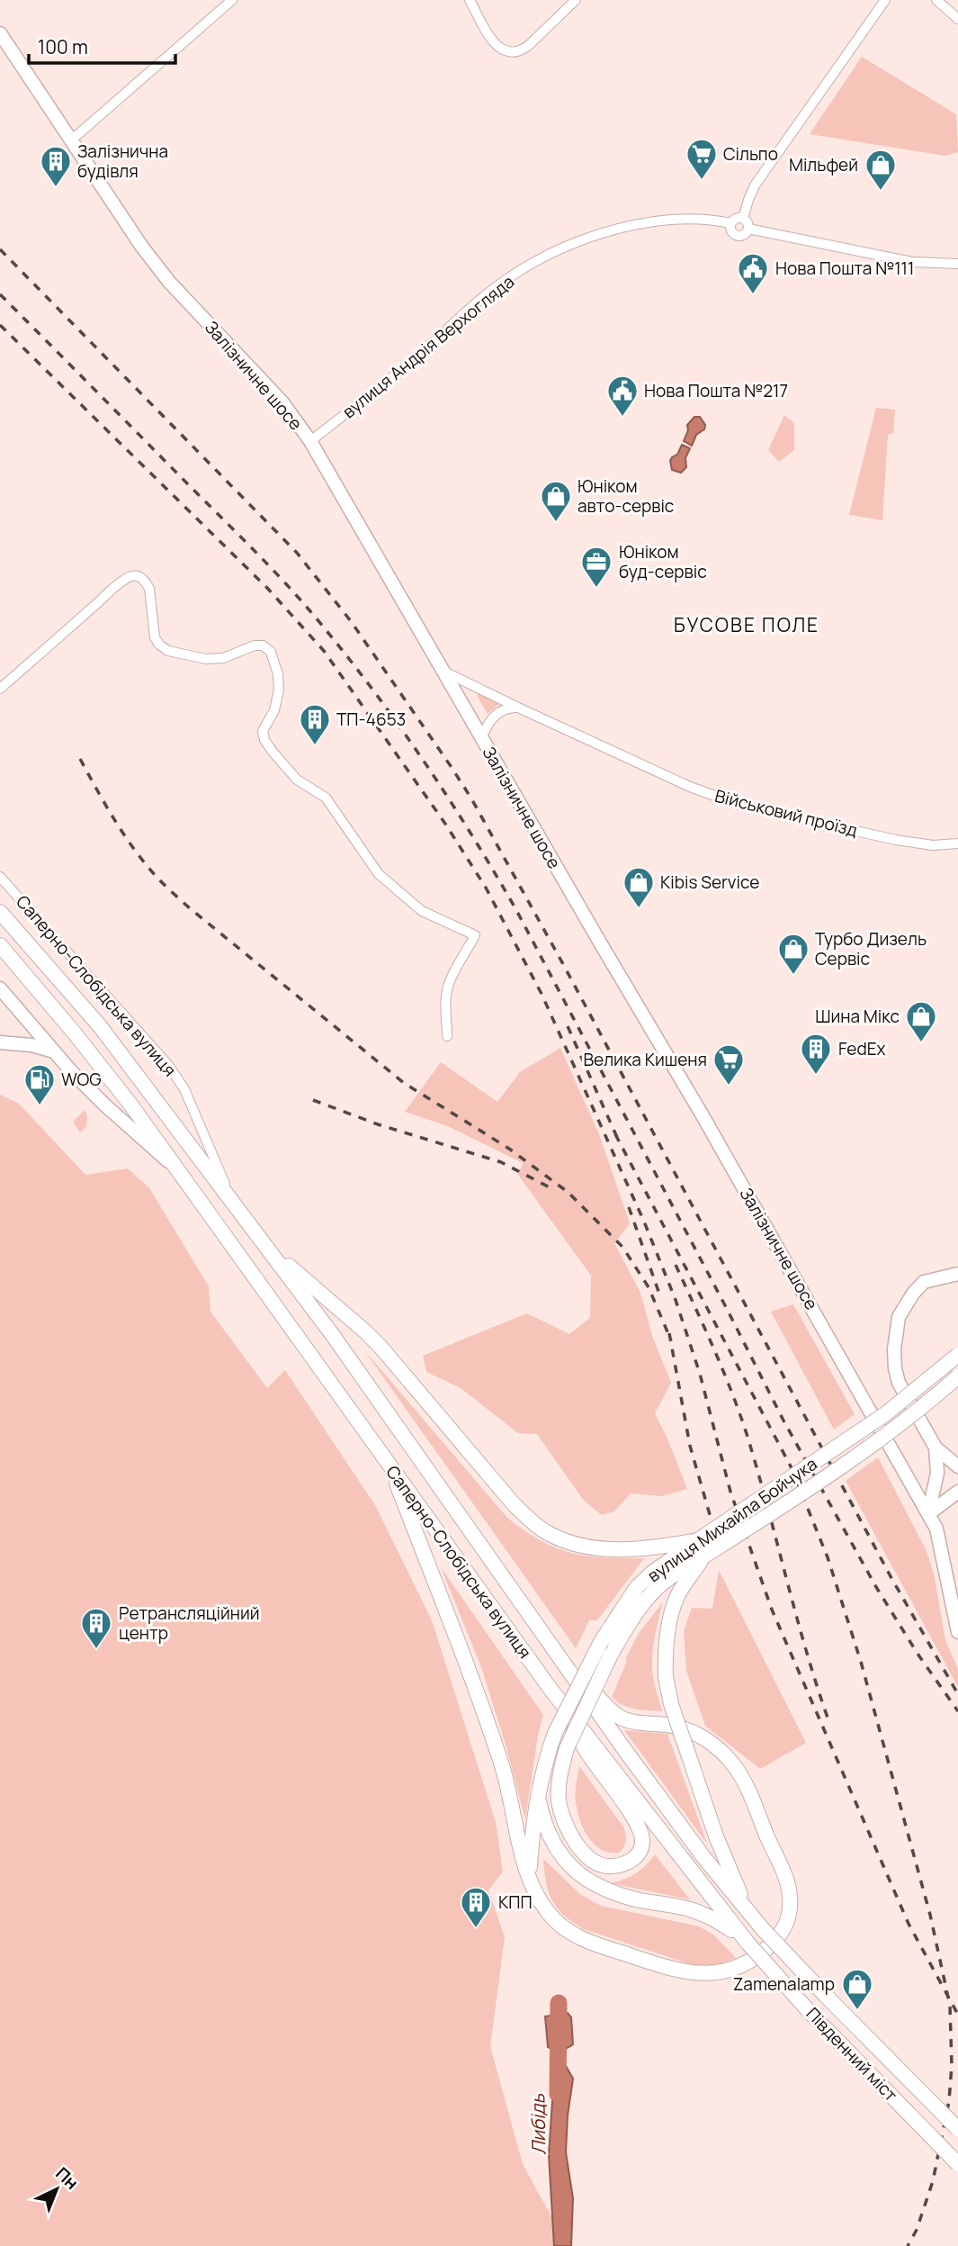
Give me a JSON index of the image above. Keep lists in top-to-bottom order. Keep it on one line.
{"streets":{"main road":["Саперно-Слобідська вулиця","вулиця Михайла Бойчука","Південний міст"],"street":["вулиця Андрія Верхогляда","Залізничне шосе","Військовий проїзд"]},"crossings":[["вулиця Андрія Верхогляда","Залізничне шосе"],["Залізничне шосе","Військовий проїзд"],["Саперно-Слобідська вулиця","вулиця Михайла Бойчука"],["Саперно-Слобідська вулиця","Південний міст"]],"districts":["БУСОВЕ ПОЛЕ"],"water":["Либідь"],"places":{"supermarket":["Сільпо","Велика Кишеня"],"building":["Залізнична будівля","ТП-4653","FedEx","Ретрансляційний центр","КПП"],"shop":["Мільфей","Юніком авто-сервіс","Kibis Service","Турбо Дизель Сервіс","Шина Мікс","Zamenalamp"],"public building":["Нова Пошта №111","Нова Пошта №217"],"office":["Юніком буд-сервіс"],"fuel station":["WOG"]},"scale_bar":"100 m","north":"top right"}
